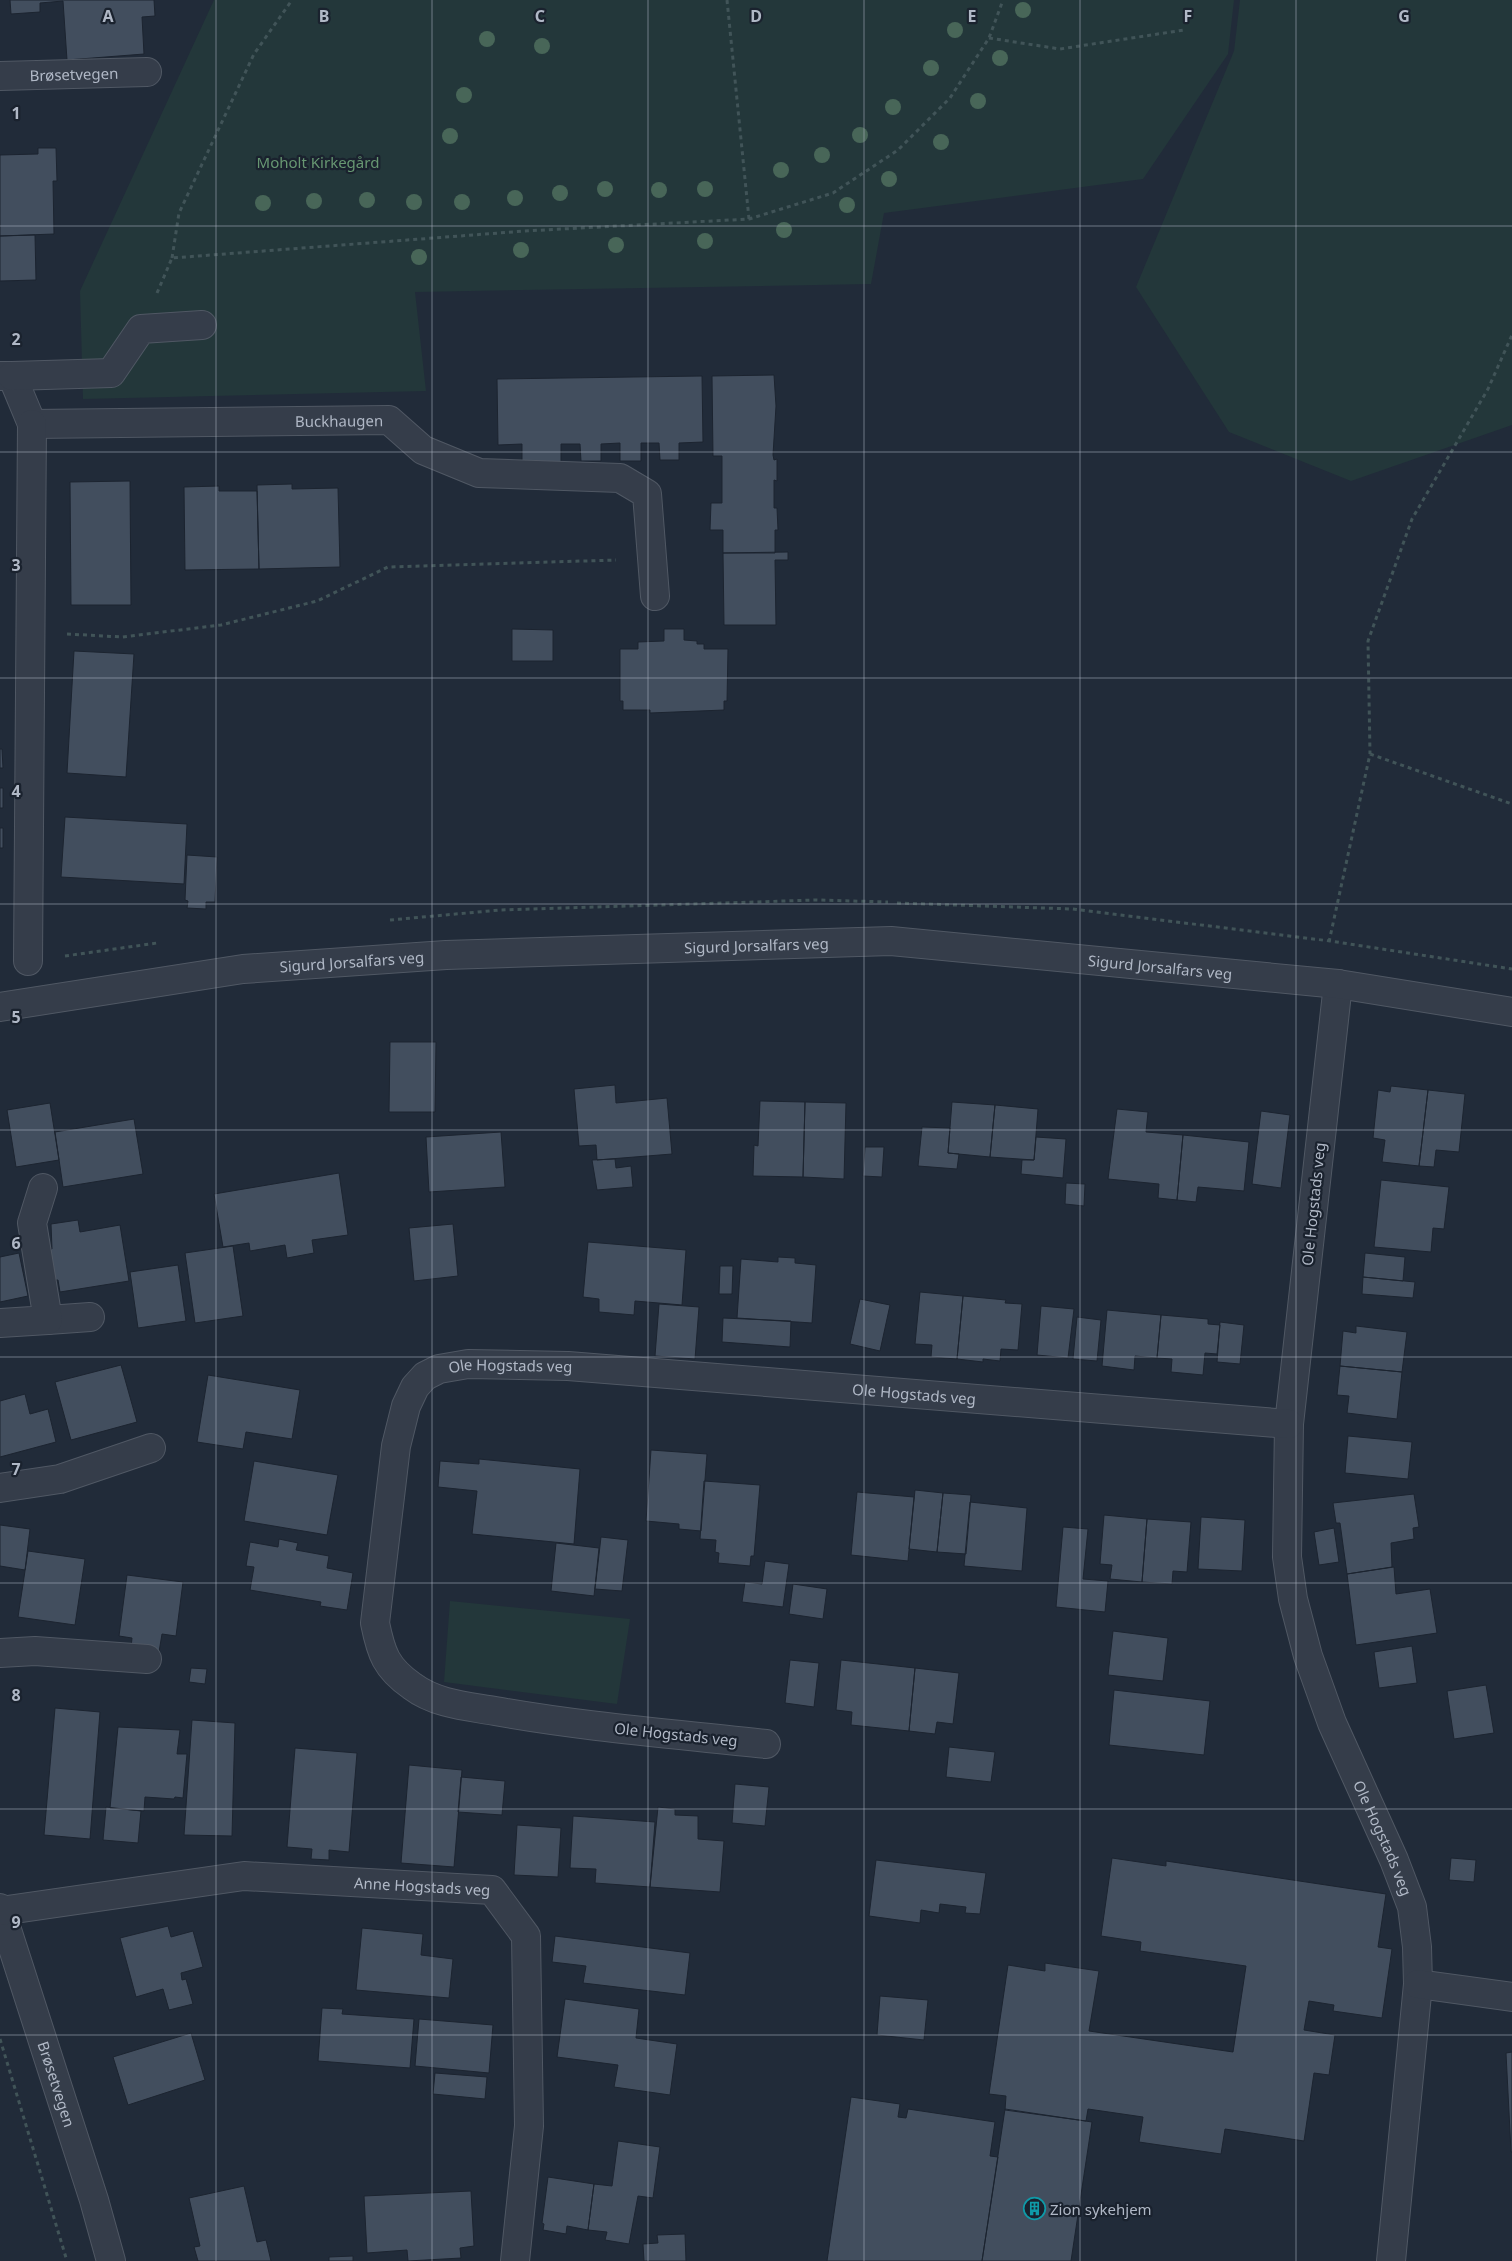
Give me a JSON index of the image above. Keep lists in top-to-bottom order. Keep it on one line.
{"streets":{"street":["Brøsetvegen","Buckhaugen","Sigurd Jorsalfars veg","Ole Hogstads veg","Anne Hogstads veg"]},"crossings":[["Brøsetvegen","Anne Hogstads veg"],["Sigurd Jorsalfars veg","Ole Hogstads veg"]],"parks":["Moholt Kirkegård"],"places":{"building":["Zion sykehjem"]},"grid":{"columns":["A","B","C","D","E","F","G"],"rows":["1","2","3","4","5","6","7","8","9"]}}
